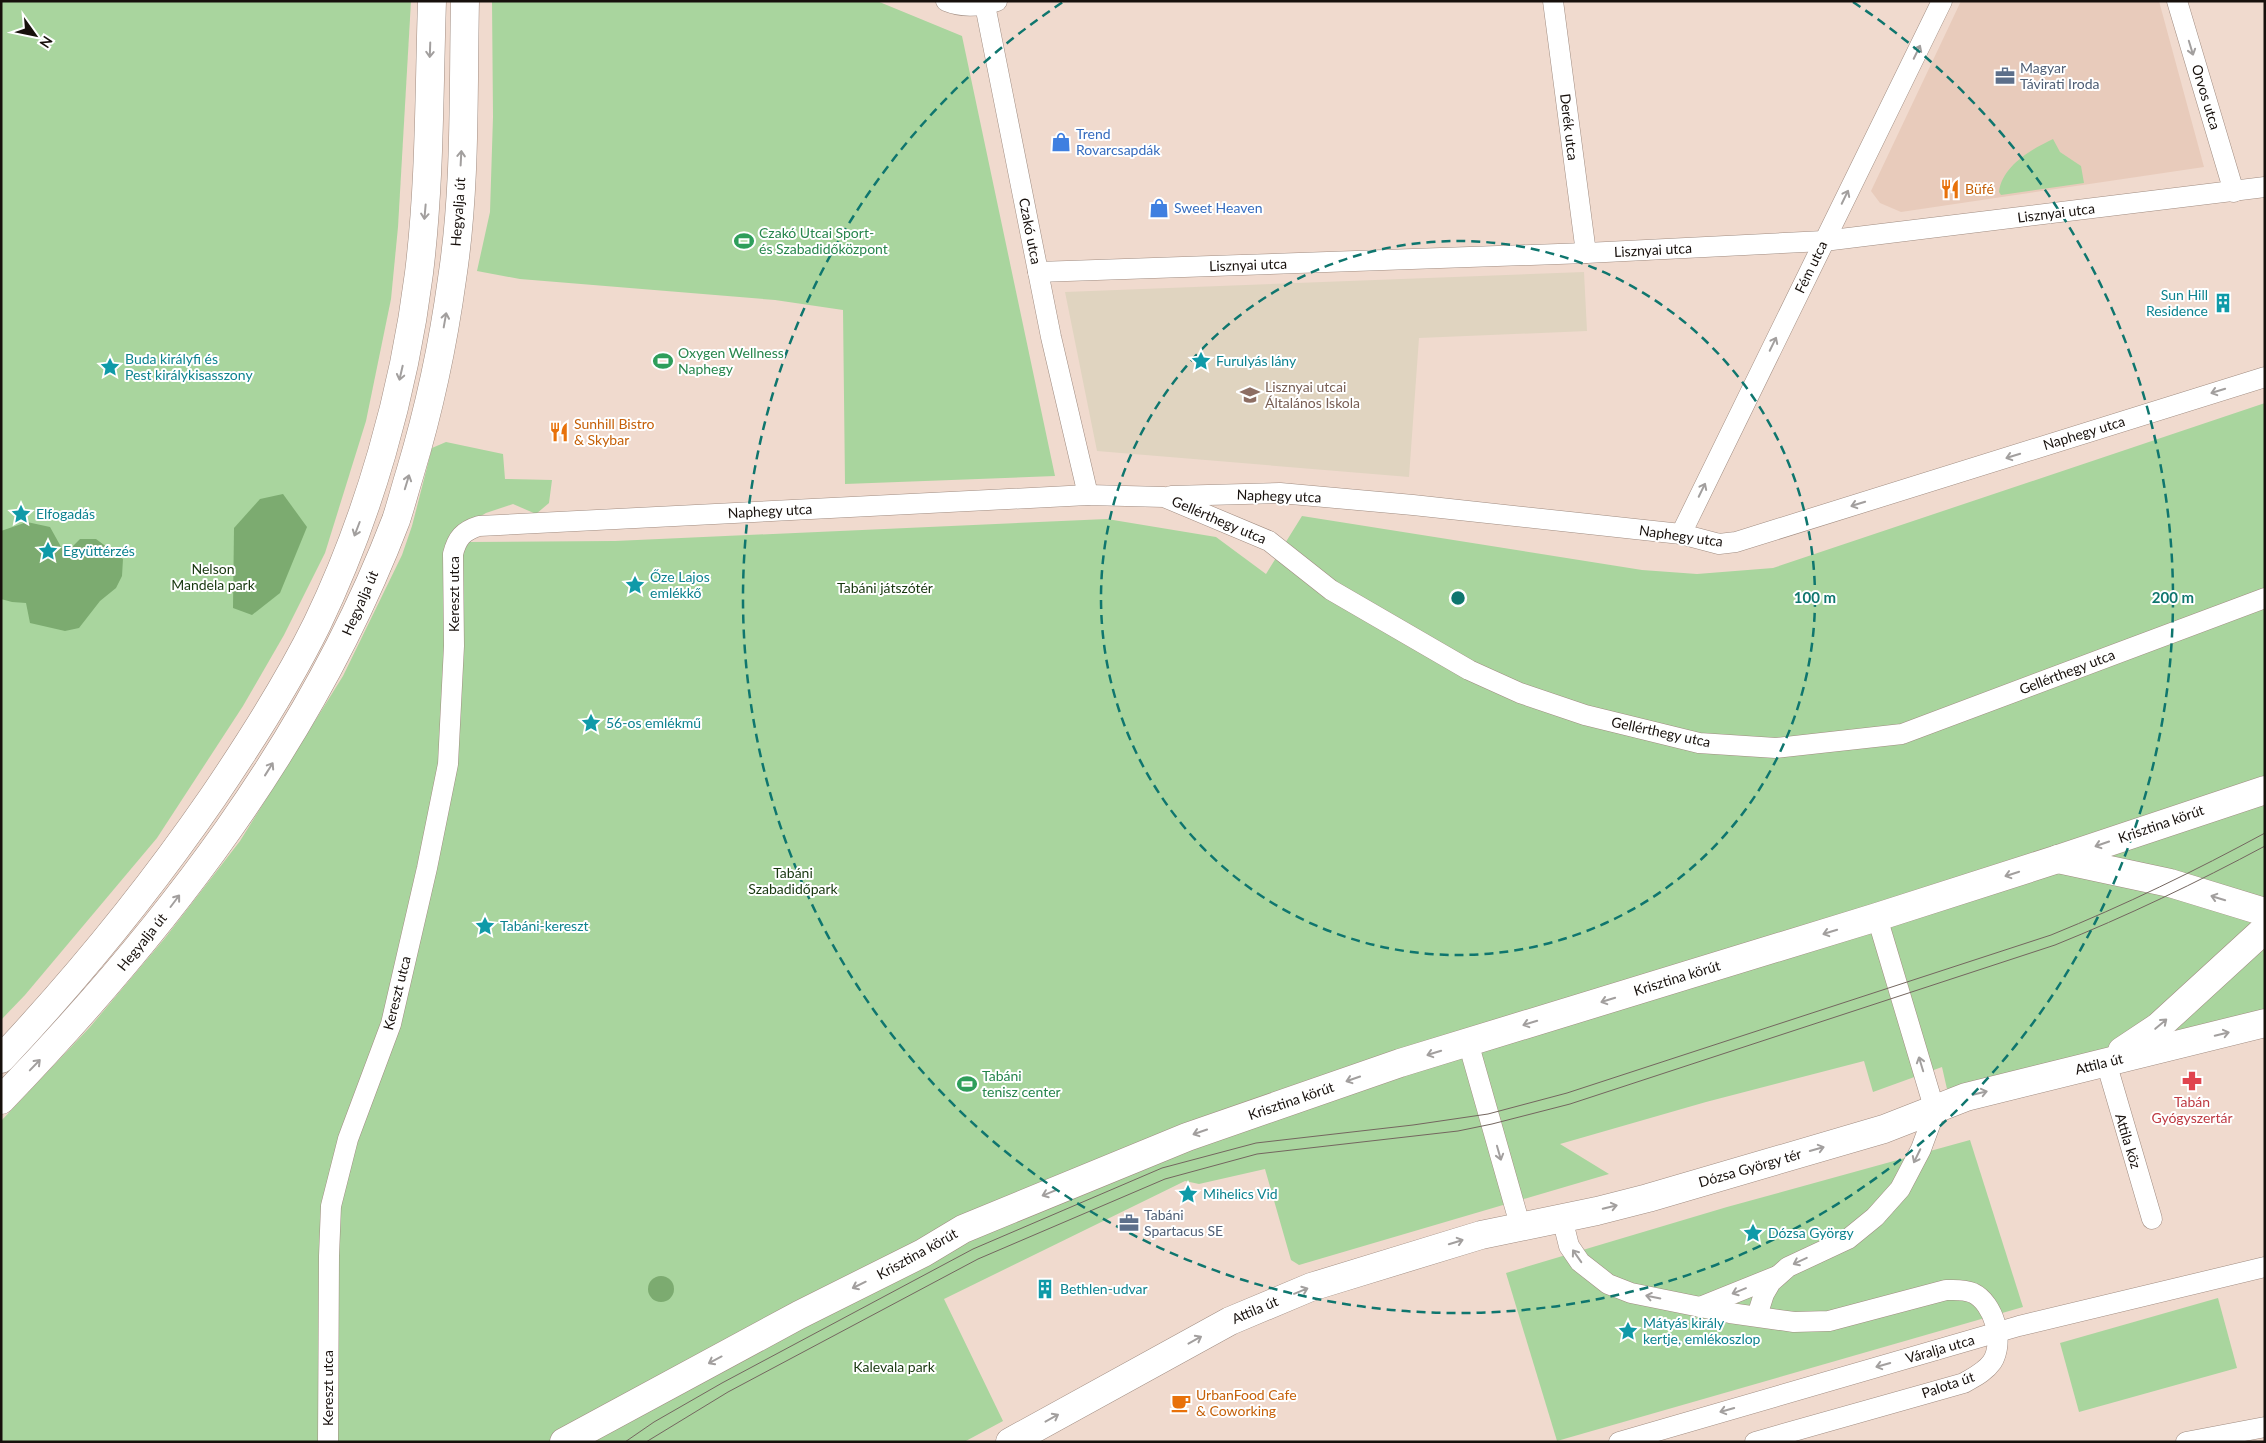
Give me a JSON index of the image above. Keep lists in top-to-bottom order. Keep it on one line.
{"streets":{"main road":["Hegyalja út","Krisztina körút","Attila út","Dózsa György tér"],"street":["Orvos utca","Derék utca","Lisznyai utca","Czakó utca","Fém utca","Naphegy utca","Gellérthegy utca","Kereszt utca","Attila köz","Váralja utca","Palota út"]},"crossings":[["Orvos utca","Lisznyai utca"],["Derék utca","Lisznyai utca"],["Lisznyai utca","Czakó utca"],["Lisznyai utca","Fém utca"],["Czakó utca","Naphegy utca"],["Czakó utca","Gellérthegy utca"],["Fém utca","Naphegy utca"],["Naphegy utca","Gellérthegy utca"],["Naphegy utca","Kereszt utca"],["Attila út","Attila köz"],["Attila út","Dózsa György tér"],["Váralja utca","Palota út"]],"one_way":["Orvos utca","Fém utca","Krisztina körút","Attila út","Dózsa György tér"],"parks":["Nelson Mandela park","Tabáni játszótér","Tabáni Szabadidőpark","Kalevala park"],"places":{"office":["Magyar Távirati Iroda","Tabáni Spartacus SE"],"shop":["Trend Rovarcsapdák","Sweet Heaven"],"restaurant":["Büfé","Sunhill Bistro & Skybar"],"sports":["Czakó Utcai Sport- és Szabadidőközpont","Oxygen Wellness Naphegy","Tabáni tenisz center"],"building":["Sun Hill Residence","Bethlen-udvar"],"place":["Furulyás lány","Buda királyfi és Pest királykisasszony","Elfogadás","Együttérzés","Őze Lajos emlékkő","56-os emlékmű","Tabáni-kereszt","Mihelics Vid","Dózsa György","Mátyás király kertje, emlékoszlop"],"school or university":["Lisznyai utcai Általános Iskola"],"pharmacy":["Tabán Gyógyszertár"],"cafe":["UrbanFood Cafe & Coworking"]},"north":"bottom right","rings":["100 m","200 m"]}
